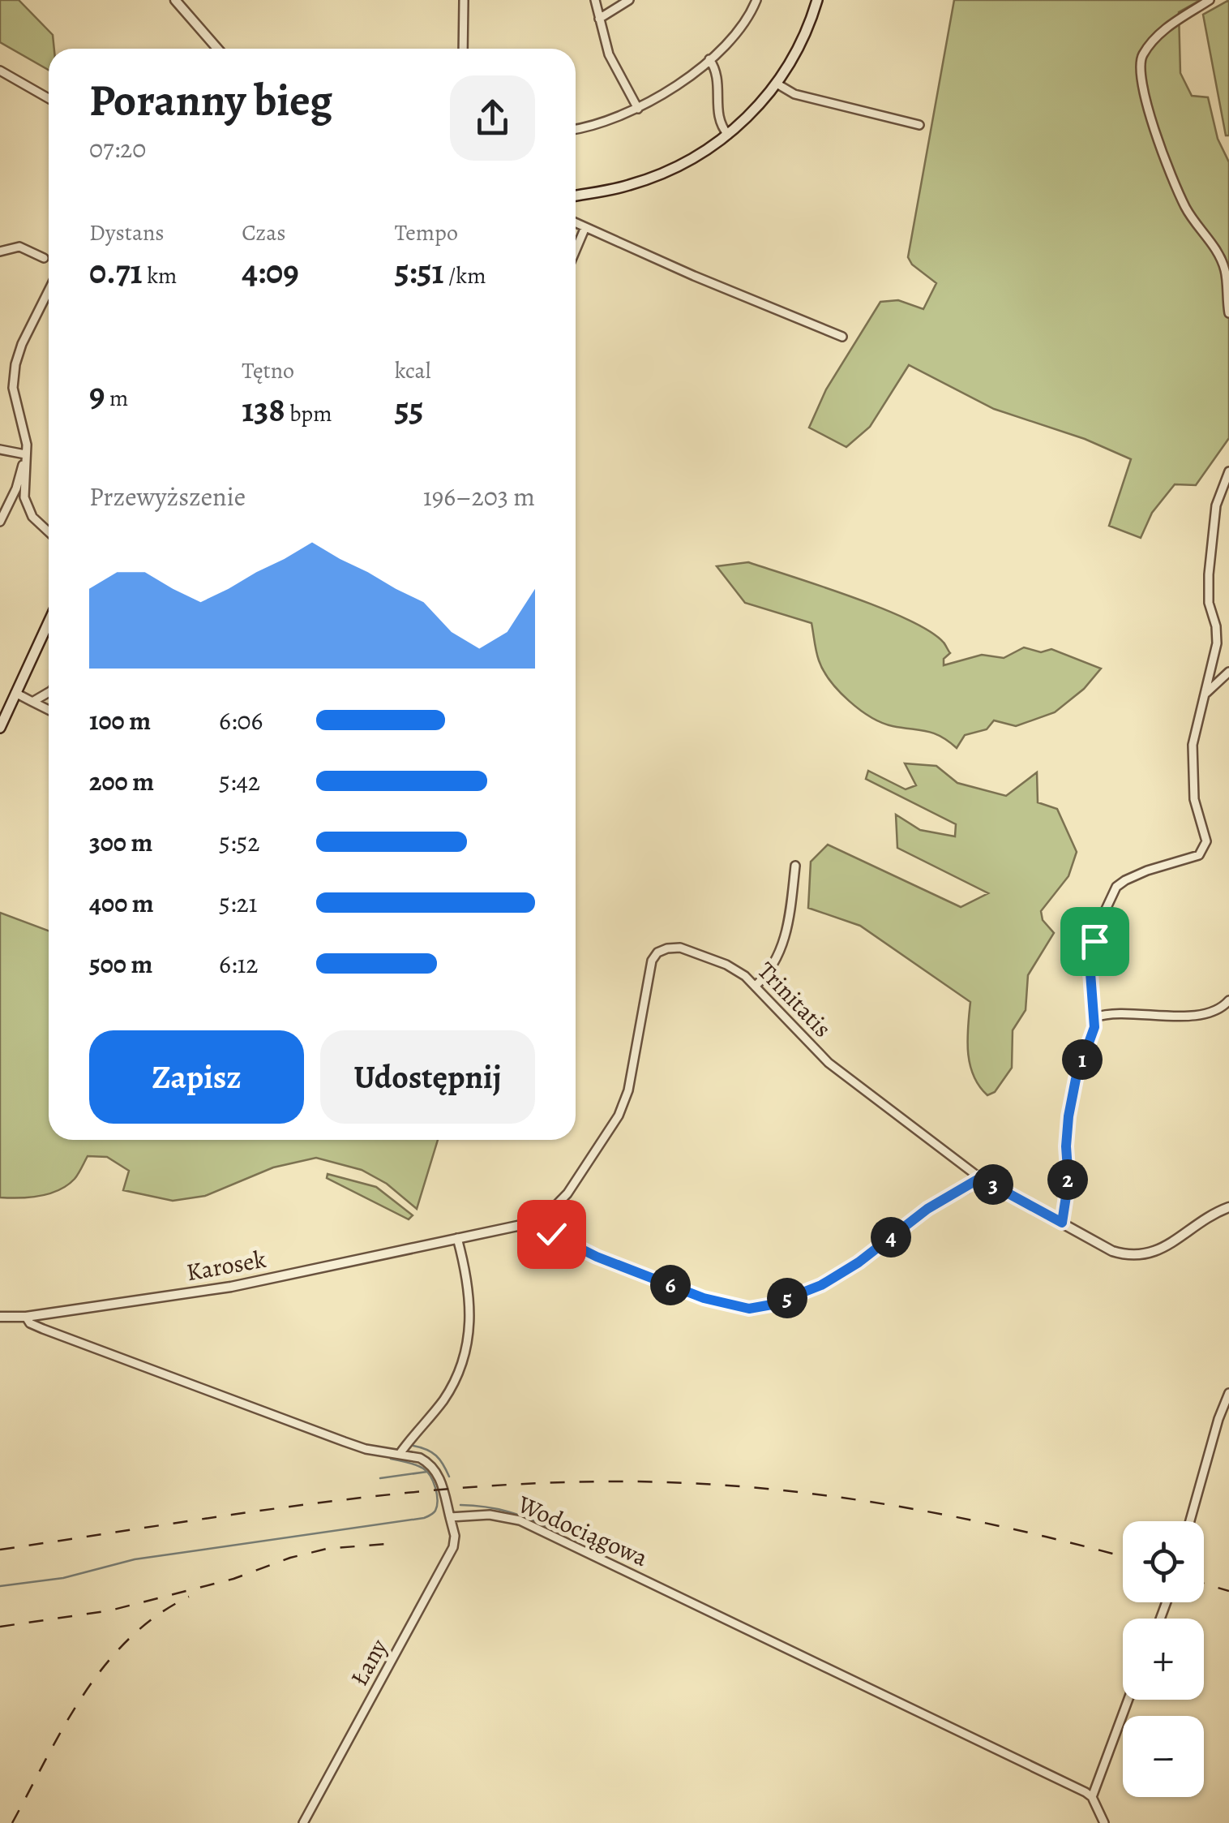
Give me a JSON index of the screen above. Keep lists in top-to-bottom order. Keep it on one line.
{"streets":{"street":["Trinitatis","Karosek","Wodociągowa","Łany"]},"crossings":[["Trinitatis","Karosek"],["Wodociągowa","Łany"]],"page":{"heading":["Poranny bieg","07:20"],"stats":[["Dystans","0.71 km"],["Czas","4:09"],["Tempo","5:51 /km"],["9 m"],["Tętno","138 bpm"],["kcal","55"]],"chart":["Przewyższenie","196–203 m"],"list":[{"name":"100 m","note":"6:06"},{"name":"200 m","note":"5:42"},{"name":"300 m","note":"5:52"},{"name":"400 m","note":"5:21"},{"name":"500 m","note":"6:12"}],"buttons":["Zapisz","Udostępnij"],"pins":["1","2","3","4","6","5"],"map_buttons":["+","−"]}}
